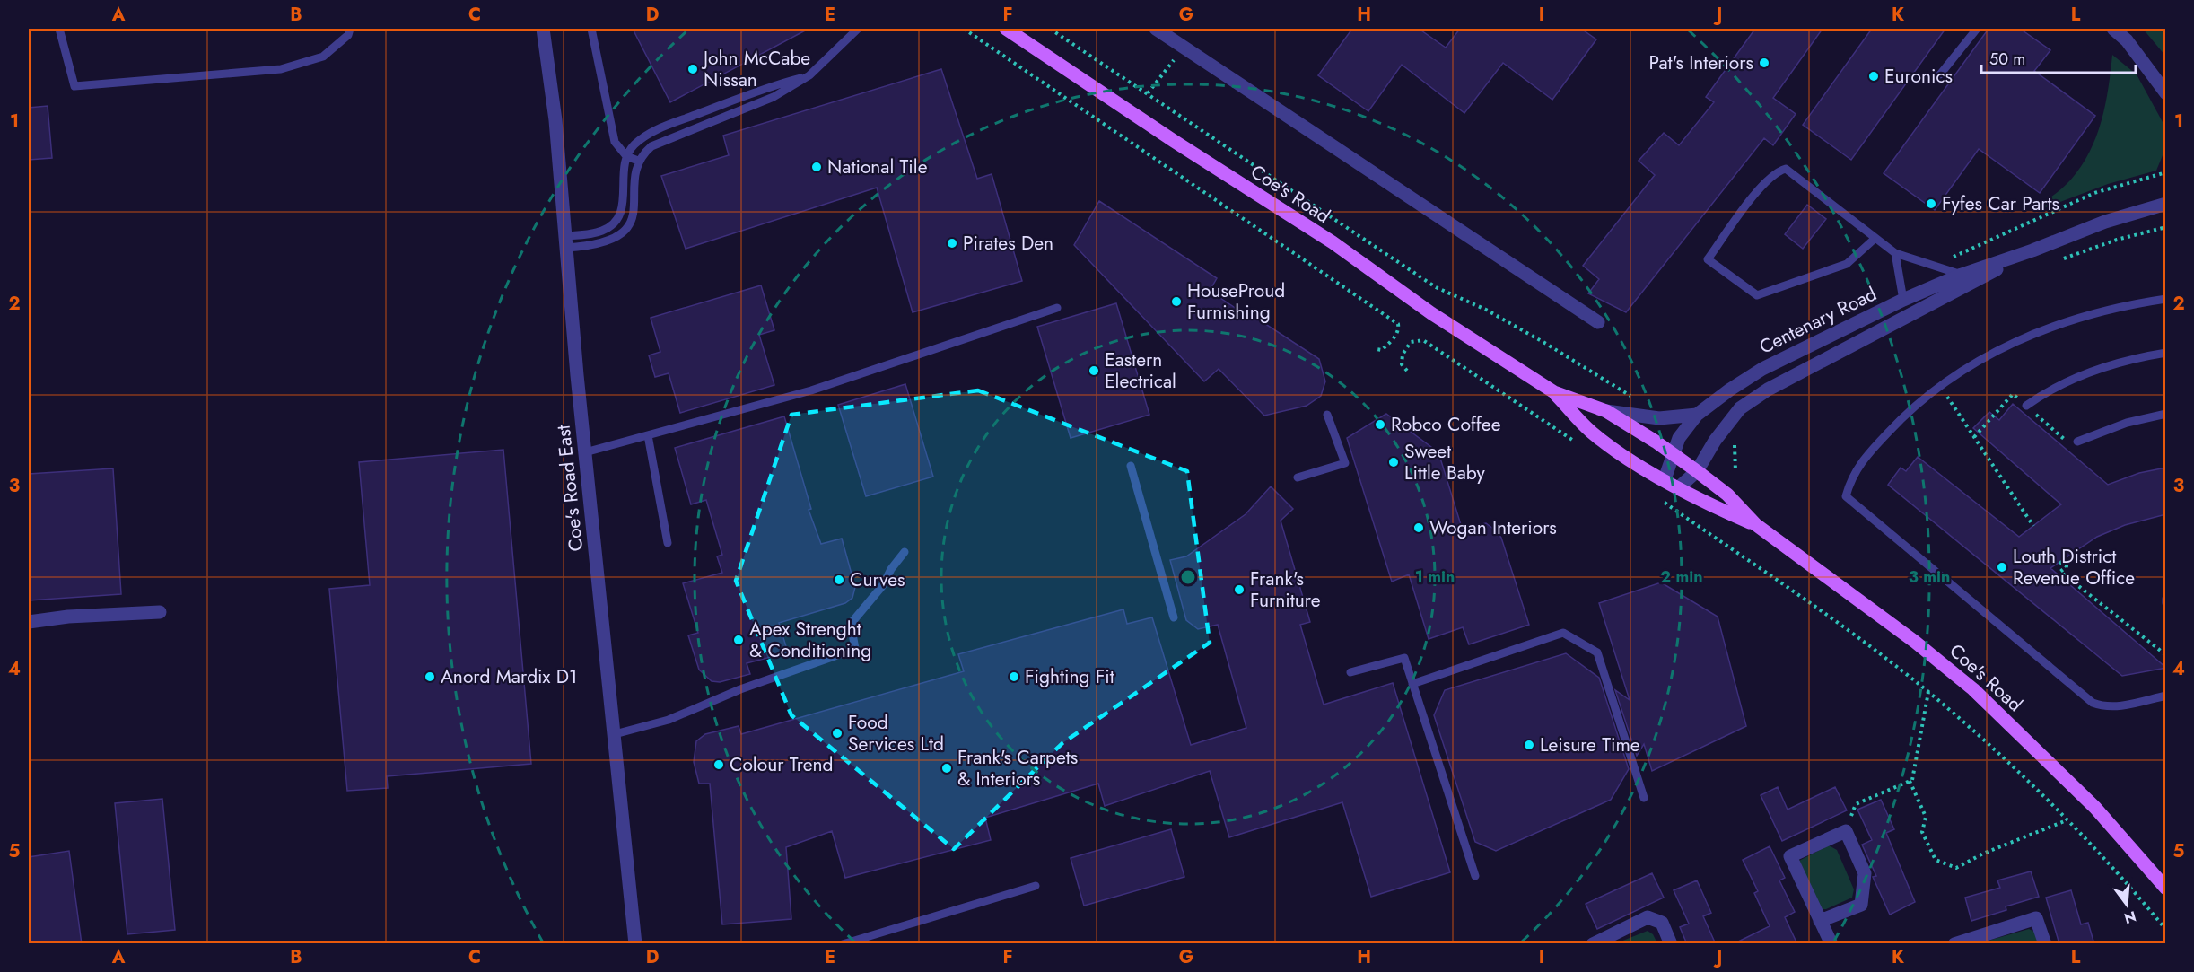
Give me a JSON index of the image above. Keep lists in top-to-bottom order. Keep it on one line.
{"streets":{"main road":["Coe's Road"],"street":["Centenary Road","Coe's Road East"]},"crossings":[["Coe's Road","Centenary Road"]],"places":["Pat's Interiors","John McCabe Nissan","Euronics","National Tile","Fyfes Car Parts","Pirates Den","HouseProud Furnishing","Eastern Electrical","Robco Coffee","Sweet Little Baby","Wogan Interiors","Louth District Revenue Office","Curves","Frank's Furniture","Apex Strenght & Conditioning","Anord Mardix D1","Fighting Fit","Food Services Ltd","Leisure Time","Colour Trend","Frank's Carpets & Interiors"],"scale_bar":"50 m","north":"bottom","grid":{"columns":["A","B","C","D","E","F","G","H","I","J","K","L"],"rows":["1","2","3","4","5"]},"rings":["1 min","2 min","3 min"]}
